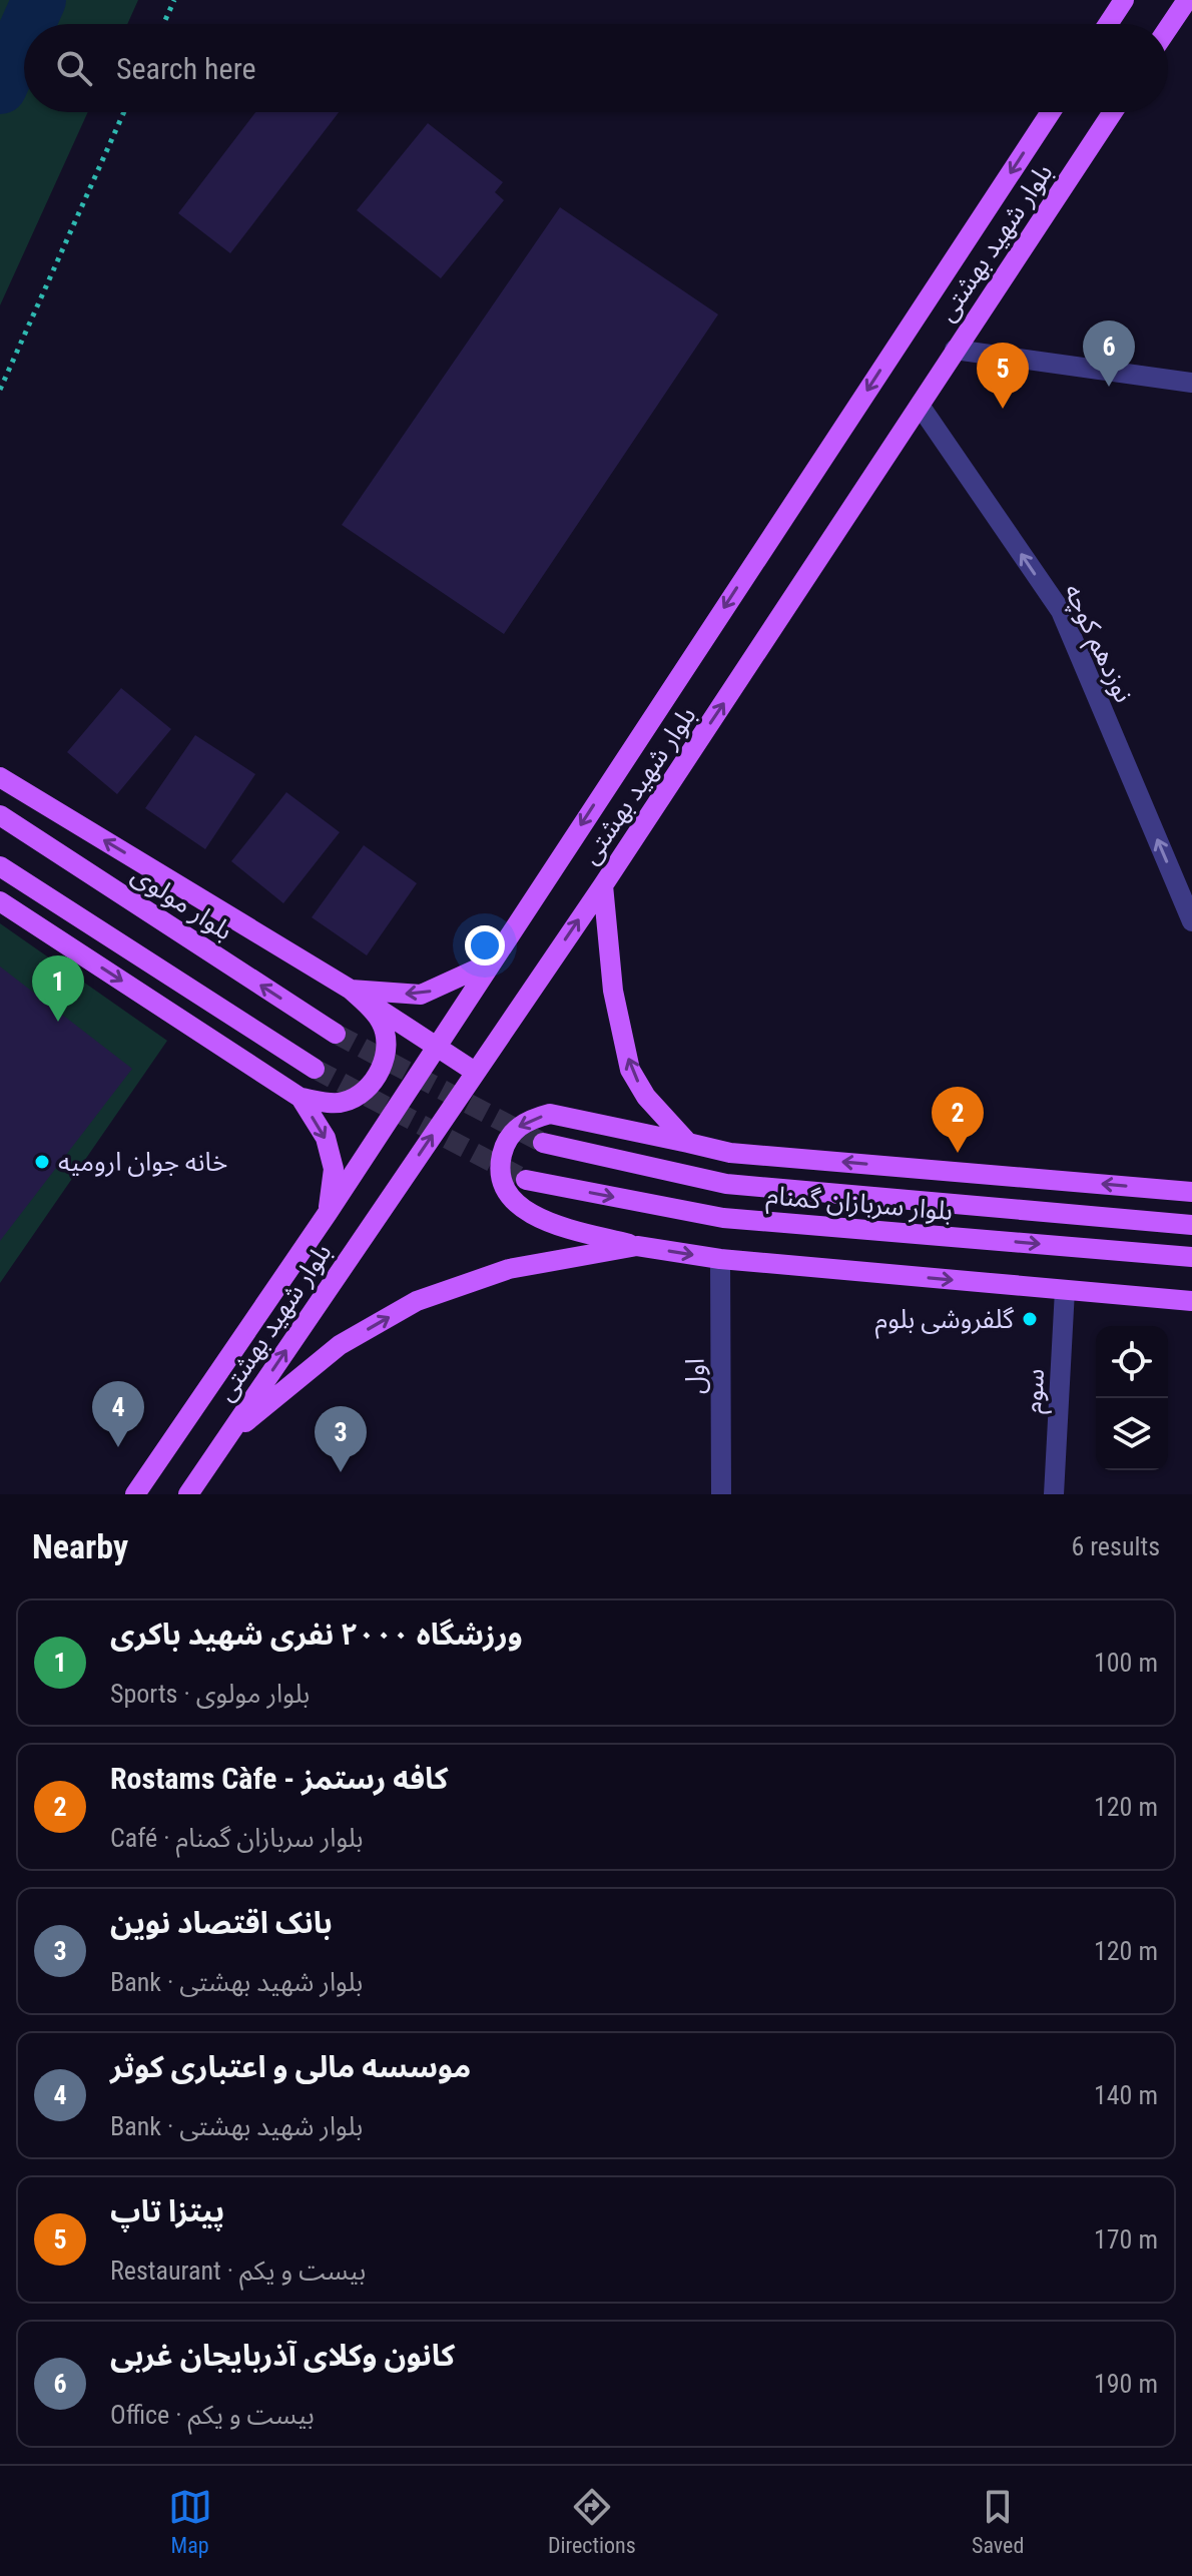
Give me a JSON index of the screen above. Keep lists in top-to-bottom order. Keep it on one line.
{"streets":{"main road":["بلوار شهید بهشتی","بلوار مولوی","بلوار سربازان گمنام"],"street":["نوزدهم کوچه","اول","سوم"]},"crossings":[["بلوار شهید بهشتی","نوزدهم کوچه"]],"one_way":["نوزدهم کوچه"],"places":["خانه جوان ارومیه","گلفروشی بلوم"],"page":{"search":"Search here","pins":["6","5","1","2","4","3"],"heading":["Nearby","6 results"],"list":[{"mark":"1","name":"ورزشگاه ۲۰۰۰ نفری شهید باکری","note":"Sports · بلوار مولوی","value":"100 m"},{"mark":"2","name":"Rostams Càfe - کافه رستمز","note":"Café · بلوار سربازان گمنام","value":"120 m"},{"mark":"3","name":"بانک اقتصاد نوین","note":"Bank · بلوار شهید بهشتی","value":"120 m"},{"mark":"4","name":"موسسه مالی و اعتباری کوثر","note":"Bank · بلوار شهید بهشتی","value":"140 m"},{"mark":"5","name":"پیتزا تاپ","note":"Restaurant · بیست و یکم","value":"170 m"},{"mark":"6","name":"کانون وکلای آذربایجان غربی","note":"Office · بیست و یکم","value":"190 m"}],"nav":["Map","Directions","Saved"]}}
